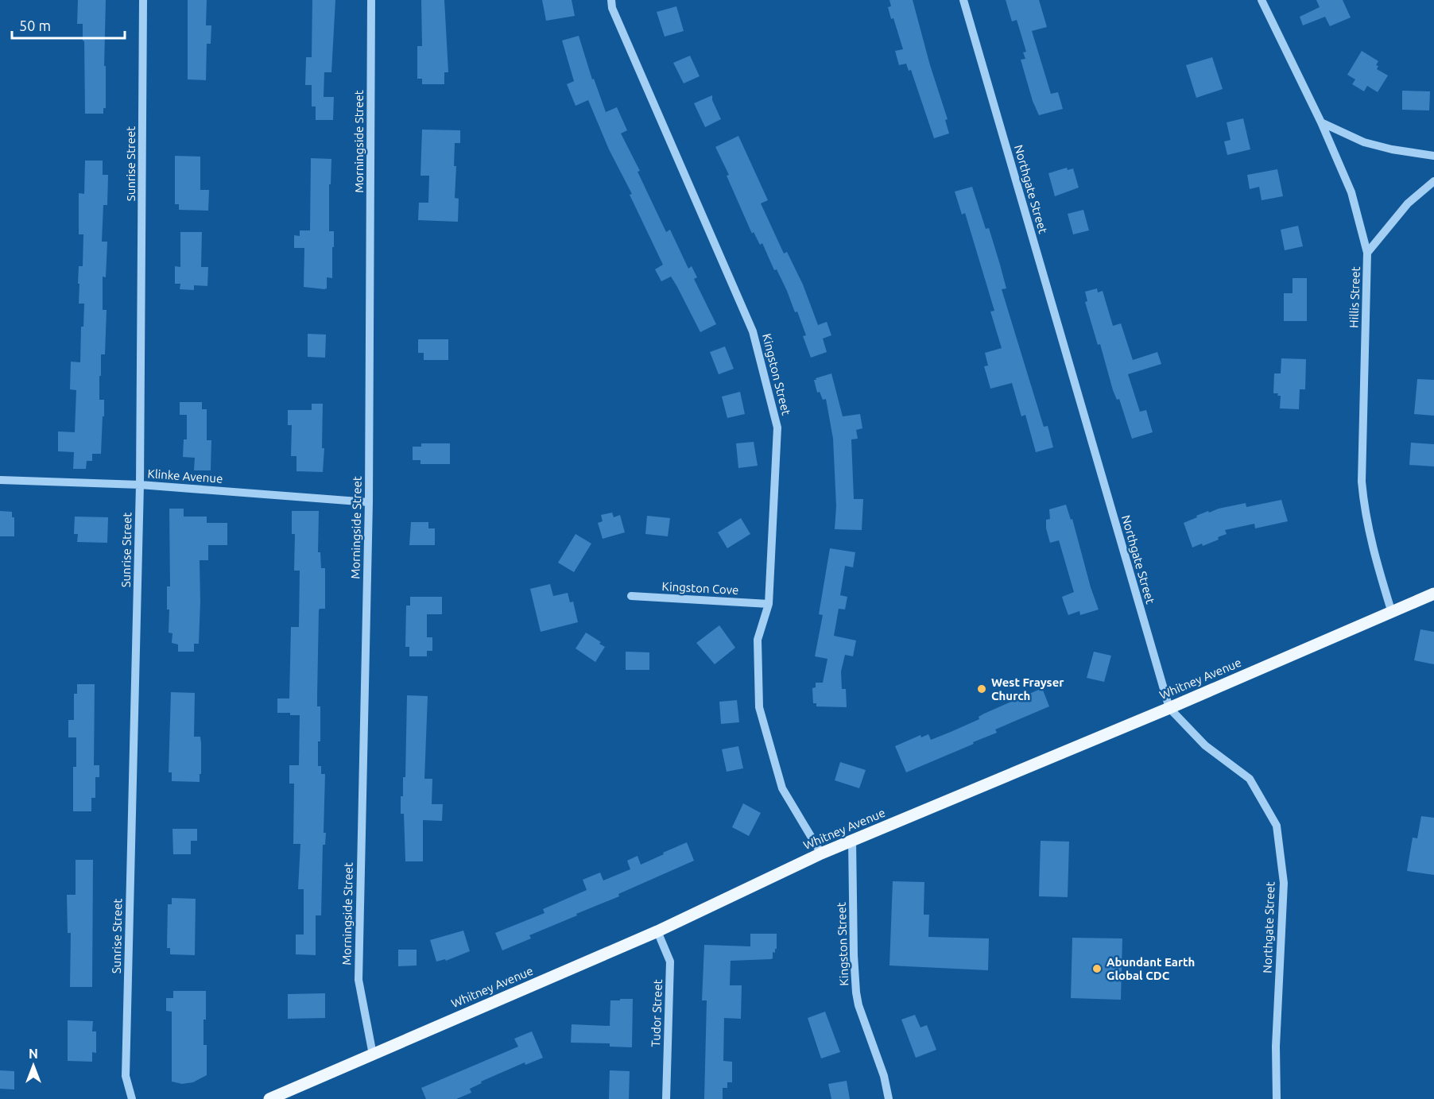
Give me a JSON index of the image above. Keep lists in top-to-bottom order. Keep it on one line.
{"streets":{"main road":["Whitney Avenue"],"street":["Morningside Street","Sunrise Street","Northgate Street","Hillis Street","Kingston Street","Klinke Avenue","Kingston Cove","Tudor Street"]},"crossings":[["Morningside Street","Klinke Avenue"],["Morningside Street","Whitney Avenue"],["Sunrise Street","Klinke Avenue"],["Northgate Street","Whitney Avenue"],["Hillis Street","Whitney Avenue"],["Kingston Street","Kingston Cove"],["Kingston Street","Whitney Avenue"],["Whitney Avenue","Tudor Street"]],"places":["West Frayser Church","Abundant Earth Global CDC"],"scale_bar":"50 m","north":"top"}
